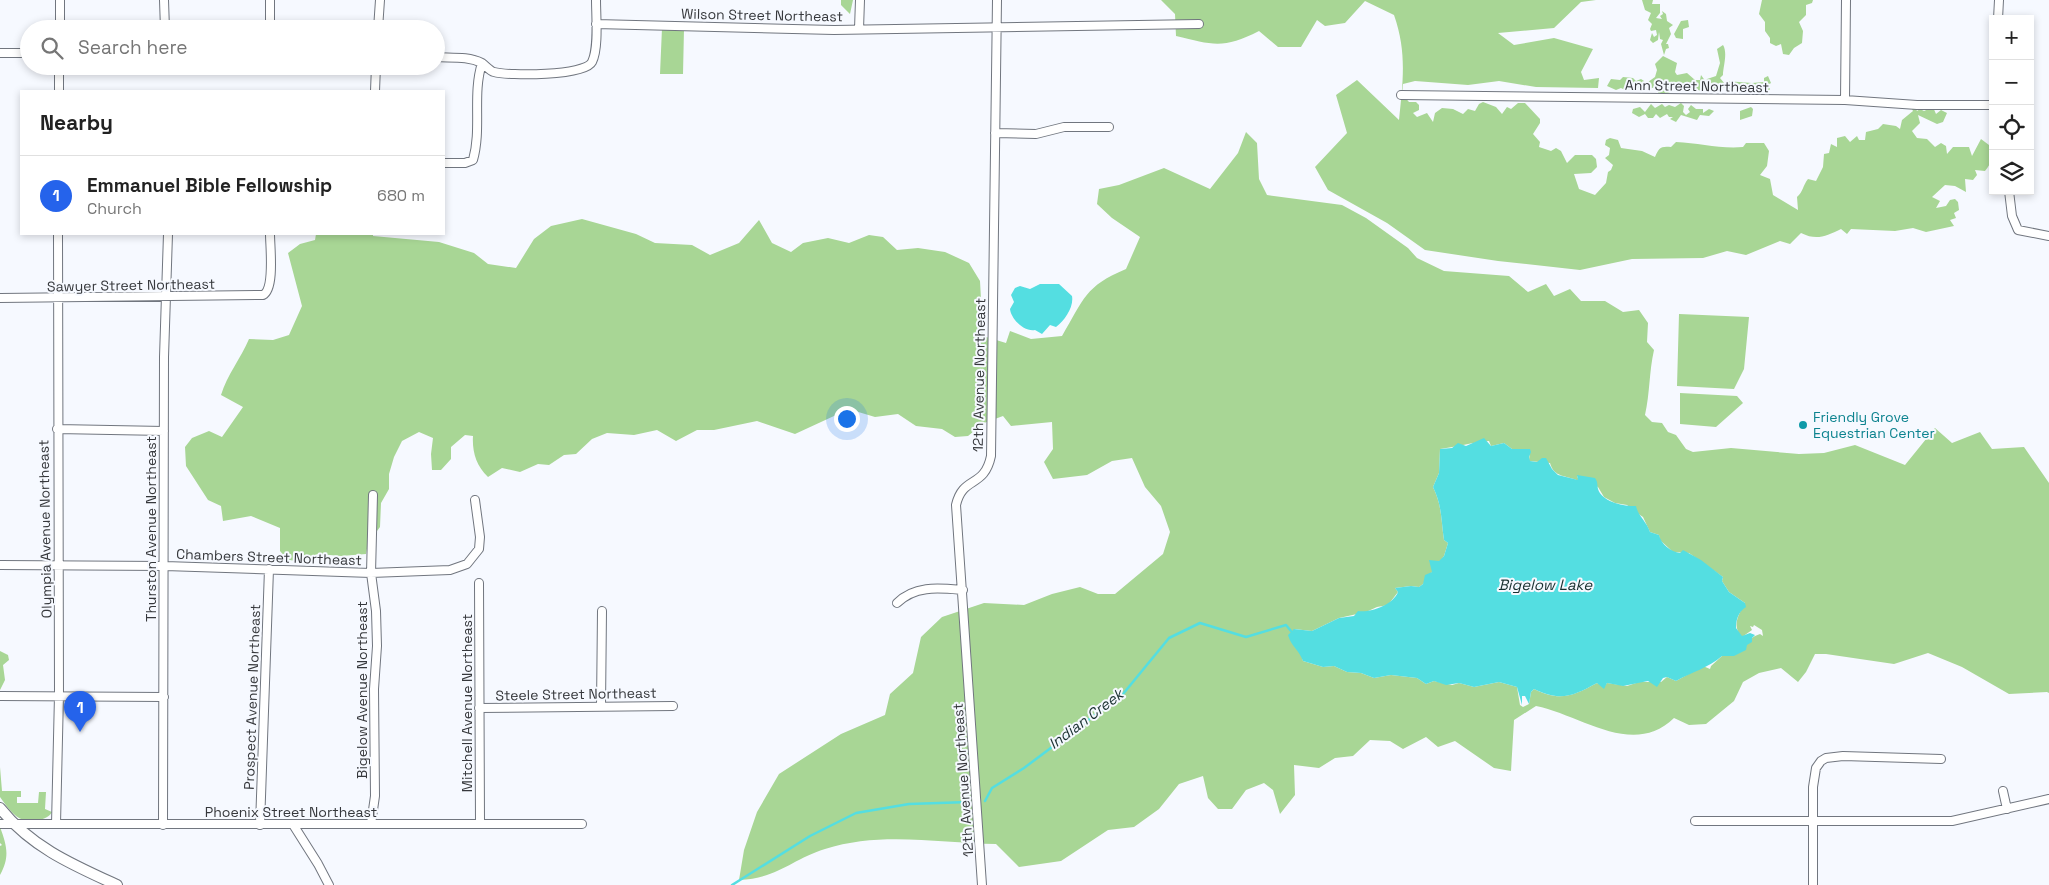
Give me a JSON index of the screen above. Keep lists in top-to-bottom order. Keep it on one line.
{"streets":{"street":["Wilson Street Northeast","Ann Street Northeast","Sawyer Street Northeast","12th Avenue Northeast","Olympia Avenue Northeast","Thurston Avenue Northeast","Chambers Street Northeast","Bigelow Avenue Northeast","Steele Street Northeast","Prospect Avenue Northeast","Mitchell Avenue Northeast","Phoenix Street Northeast"]},"crossings":[["Wilson Street Northeast","12th Avenue Northeast"],["Sawyer Street Northeast","Olympia Avenue Northeast"],["Sawyer Street Northeast","Thurston Avenue Northeast"],["Olympia Avenue Northeast","Chambers Street Northeast"],["Olympia Avenue Northeast","Phoenix Street Northeast"],["Thurston Avenue Northeast","Chambers Street Northeast"],["Thurston Avenue Northeast","Phoenix Street Northeast"],["Chambers Street Northeast","Bigelow Avenue Northeast"],["Chambers Street Northeast","Prospect Avenue Northeast"],["Bigelow Avenue Northeast","Phoenix Street Northeast"],["Steele Street Northeast","Mitchell Avenue Northeast"],["Prospect Avenue Northeast","Phoenix Street Northeast"],["Mitchell Avenue Northeast","Phoenix Street Northeast"]],"water":["Bigelow Lake","Indian Creek"],"places":["Friendly Grove Equestrian Center"],"page":{"map_buttons":["+","−"],"search":"Search here","heading":"Nearby","list":[{"mark":"1","name":"Emmanuel Bible Fellowship","note":"Church","value":"680 m"}],"pins":"1"}}
